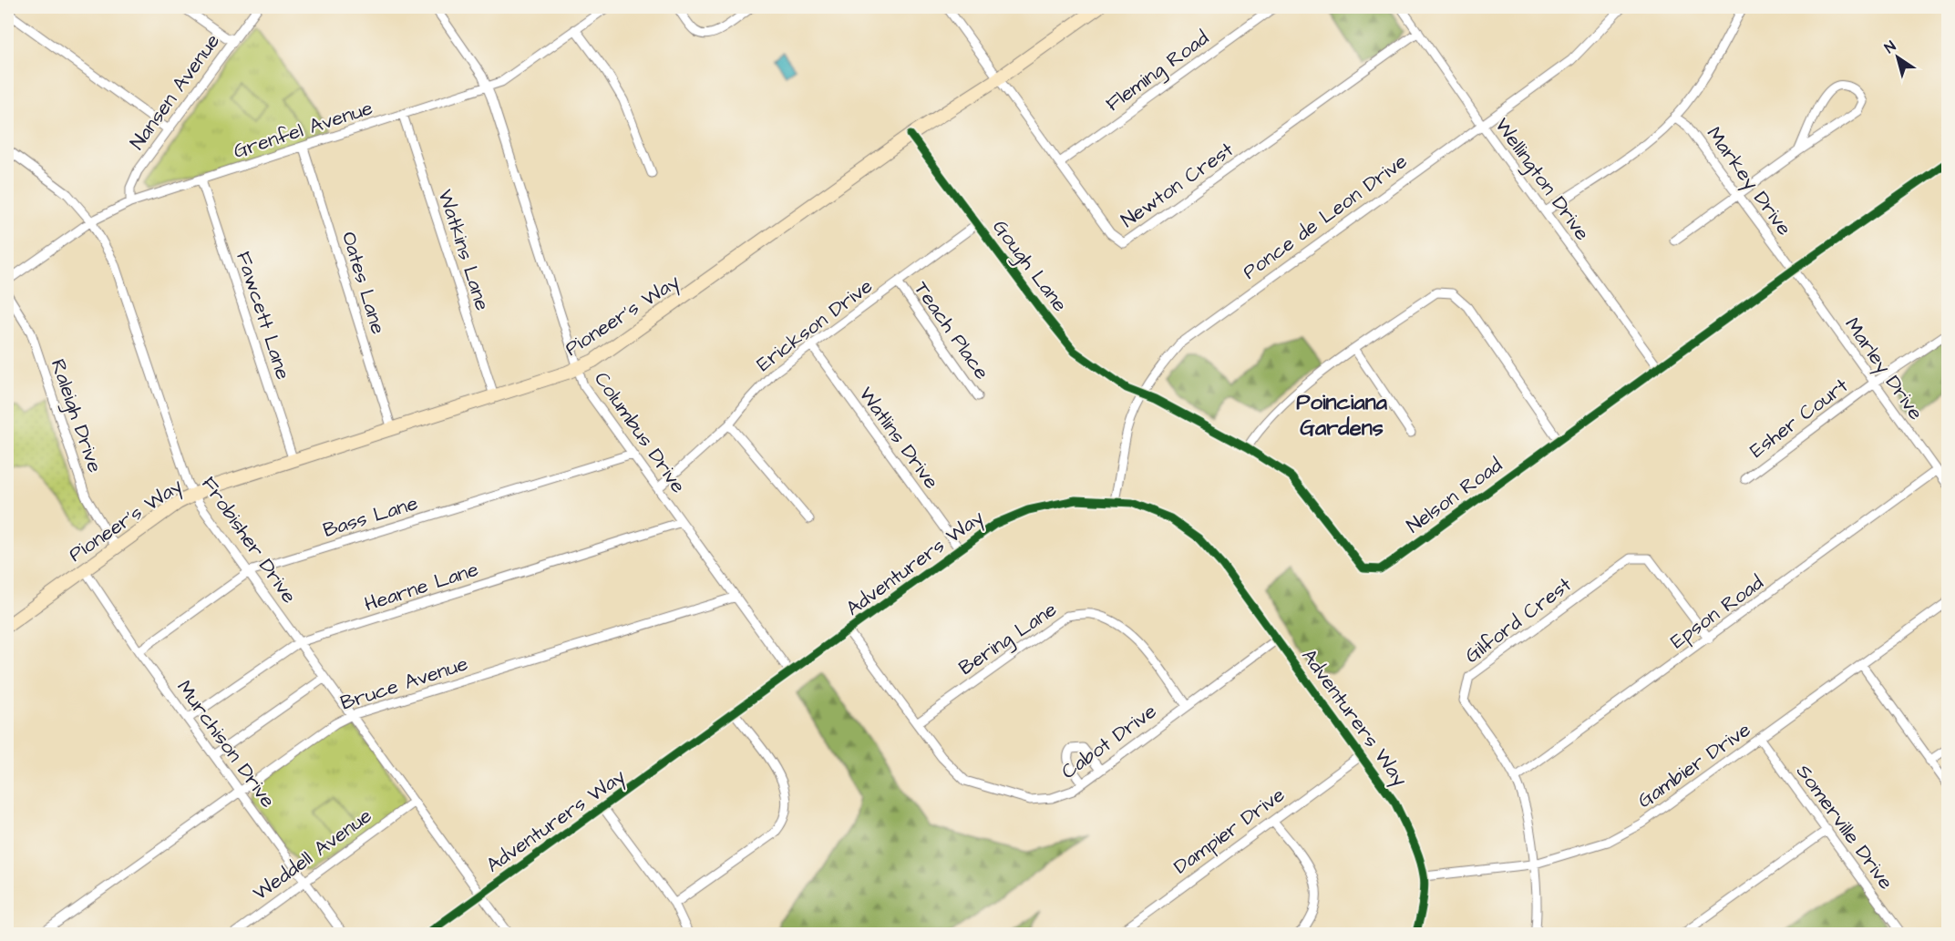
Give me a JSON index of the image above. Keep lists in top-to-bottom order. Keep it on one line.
{"streets":{"main road":["Pioneer's Way"],"street":["Fleming Road","Nansen Avenue","Grenfel Avenue","Wellington Drive","Markey Drive","Newton Crest","Ponce de Leon Drive","Watkins Lane","Gough Lane","Oates Lane","Fawcett Lane","Erickson Drive","Teach Place","Marley Drive","Raleigh Drive","Esher Court","Columbus Drive","Watlins Drive","Nelson Road","Bass Lane","Frobisher Drive","Adventurers Way","Hearne Lane","Epson Road","Gilford Crest","Bering Lane","Bruce Avenue","Cabot Drive","Murchison Drive","Gambier Drive","Somerville Drive","Dampier Drive","Weddell Avenue"]},"crossings":[["Fleming Road","Newton Crest"],["Nansen Avenue","Grenfel Avenue"],["Grenfel Avenue","Watkins Lane"],["Grenfel Avenue","Oates Lane"],["Grenfel Avenue","Fawcett Lane"],["Grenfel Avenue","Columbus Drive"],["Grenfel Avenue","Frobisher Drive"],["Wellington Drive","Newton Crest"],["Wellington Drive","Ponce de Leon Drive"],["Wellington Drive","Nelson Road"],["Markey Drive","Marley Drive"],["Markey Drive","Nelson Road"],["Newton Crest","Pioneer's Way"],["Ponce de Leon Drive","Gough Lane"],["Ponce de Leon Drive","Nelson Road"],["Ponce de Leon Drive","Adventurers Way"],["Watkins Lane","Pioneer's Way"],["Gough Lane","Pioneer's Way"],["Gough Lane","Erickson Drive"],["Gough Lane","Nelson Road"],["Oates Lane","Pioneer's Way"],["Pioneer's Way","Fawcett Lane"],["Pioneer's Way","Raleigh Drive"],["Pioneer's Way","Columbus Drive"],["Pioneer's Way","Frobisher Drive"],["Pioneer's Way","Murchison Drive"],["Erickson Drive","Teach Place"],["Erickson Drive","Columbus Drive"],["Erickson Drive","Watlins Drive"],["Marley Drive","Esher Court"],["Marley Drive","Nelson Road"],["Marley Drive","Epson Road"],["Columbus Drive","Bass Lane"],["Columbus Drive","Adventurers Way"],["Columbus Drive","Hearne Lane"],["Columbus Drive","Bruce Avenue"],["Watlins Drive","Adventurers Way"],["Bass Lane","Frobisher Drive"],["Bass Lane","Murchison Drive"],["Frobisher Drive","Adventurers Way"],["Frobisher Drive","Hearne Lane"],["Frobisher Drive","Bruce Avenue"],["Frobisher Drive","Weddell Avenue"],["Adventurers Way","Cabot Drive"],["Adventurers Way","Gambier Drive"],["Adventurers Way","Dampier Drive"],["Hearne Lane","Murchison Drive"],["Epson Road","Gilford Crest"],["Gilford Crest","Gambier Drive"],["Bering Lane","Cabot Drive"],["Bruce Avenue","Murchison Drive"],["Murchison Drive","Weddell Avenue"],["Gambier Drive","Somerville Drive"]],"districts":["Poinciana Gardens"],"north":"top left"}
